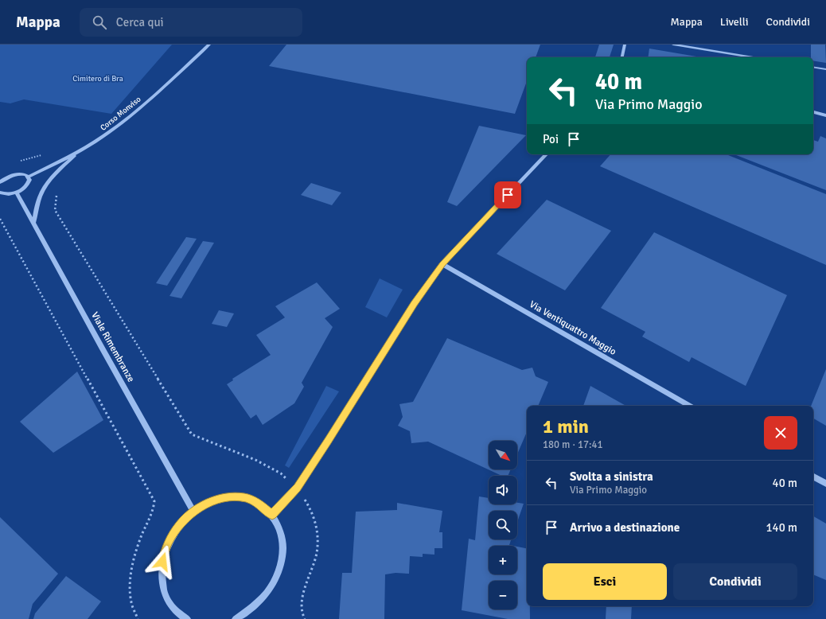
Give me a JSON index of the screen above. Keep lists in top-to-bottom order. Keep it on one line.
{"streets":{"street":["Corso Monviso","Via Ventiquattro Maggio","Viale Rimembranze"]},"parks":["Cimitero di Bra"],"north":"bottom right","page":{"header":"Mappa","search":"Cerca qui","nav":["Mappa","Livelli","Condividi"],"turn":["40 m","Via Primo Maggio"],"then":"Poi","heading":["1 min","180 m · 17:41"],"map_buttons":["+","−"],"list":[{"name":"Svolta a sinistra","note":"Via Primo Maggio","value":"40 m"},{"name":"Arrivo a destinazione","value":"140 m"}],"buttons":["Esci","Condividi"]}}
